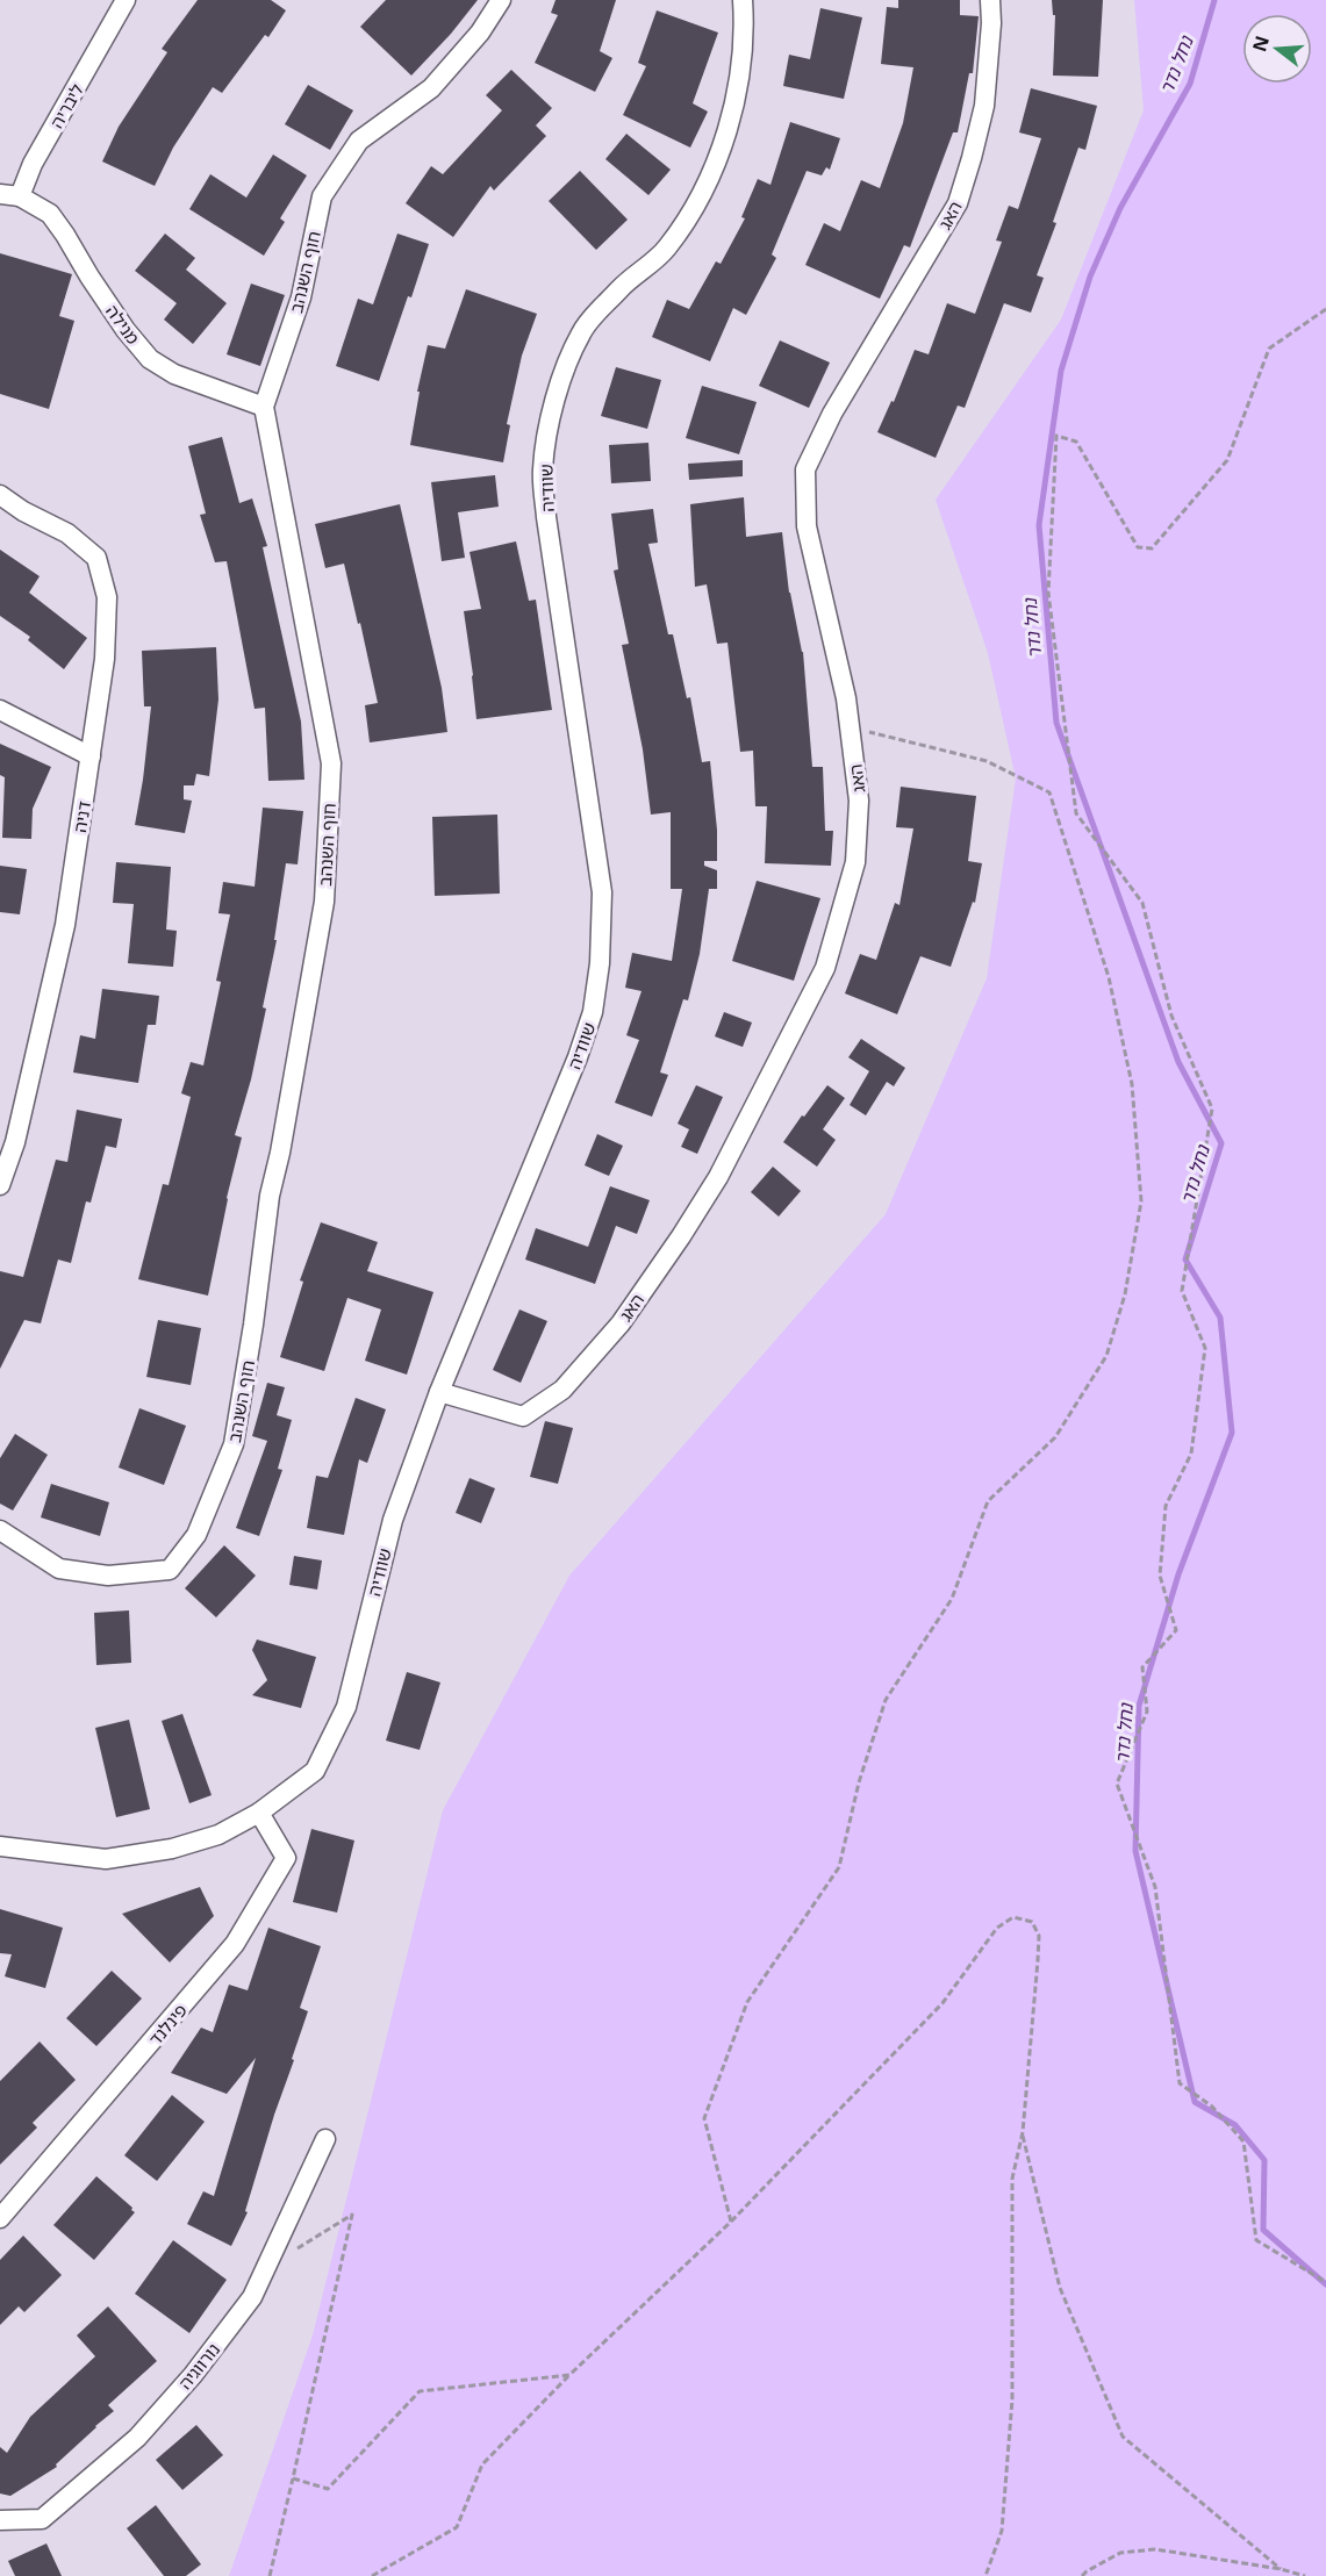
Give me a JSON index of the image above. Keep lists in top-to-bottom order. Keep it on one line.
{"streets":{"street":["ליבריה","האג","חוף השנהב","מנילה","שוודיה","דניה","פינלנד","נורווגיה"]},"crossings":[["ליבריה","מנילה"],["האג","שוודיה"],["חוף השנהב","מנילה"],["שוודיה","פינלנד"]],"water":["נחל נדר"],"north":"left"}
